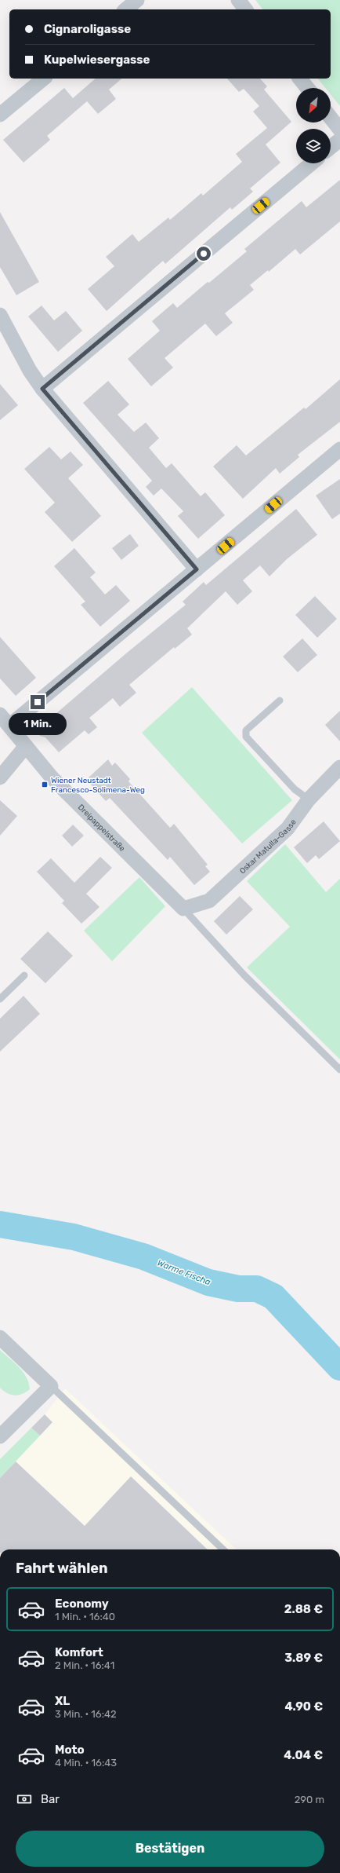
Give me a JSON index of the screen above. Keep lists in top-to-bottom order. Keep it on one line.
{"streets":{"street":["Dreipappelstraße","Oskar Matulla-Gasse"]},"crossings":[["Dreipappelstraße","Oskar Matulla-Gasse"]],"water":["Warme Fischa"],"places":{"transit":["Wiener Neustadt Francesco-Solimena-Weg"]},"north":"bottom left","page":{"banner":["Cignaroligasse","Kupelwiesergasse"],"bubble":"1 Min.","heading":"Fahrt wählen","list":[{"name":"Economy","note":"1 Min. · 16:40","value":"2.88 €"},{"name":"Komfort","note":"2 Min. · 16:41","value":"3.89 €"},{"name":"XL","note":"3 Min. · 16:42","value":"4.90 €"},{"name":"Moto","note":"4 Min. · 16:43","value":"4.04 €"}],"pay":["Bar","290 m"],"buttons":"Bestätigen"}}
